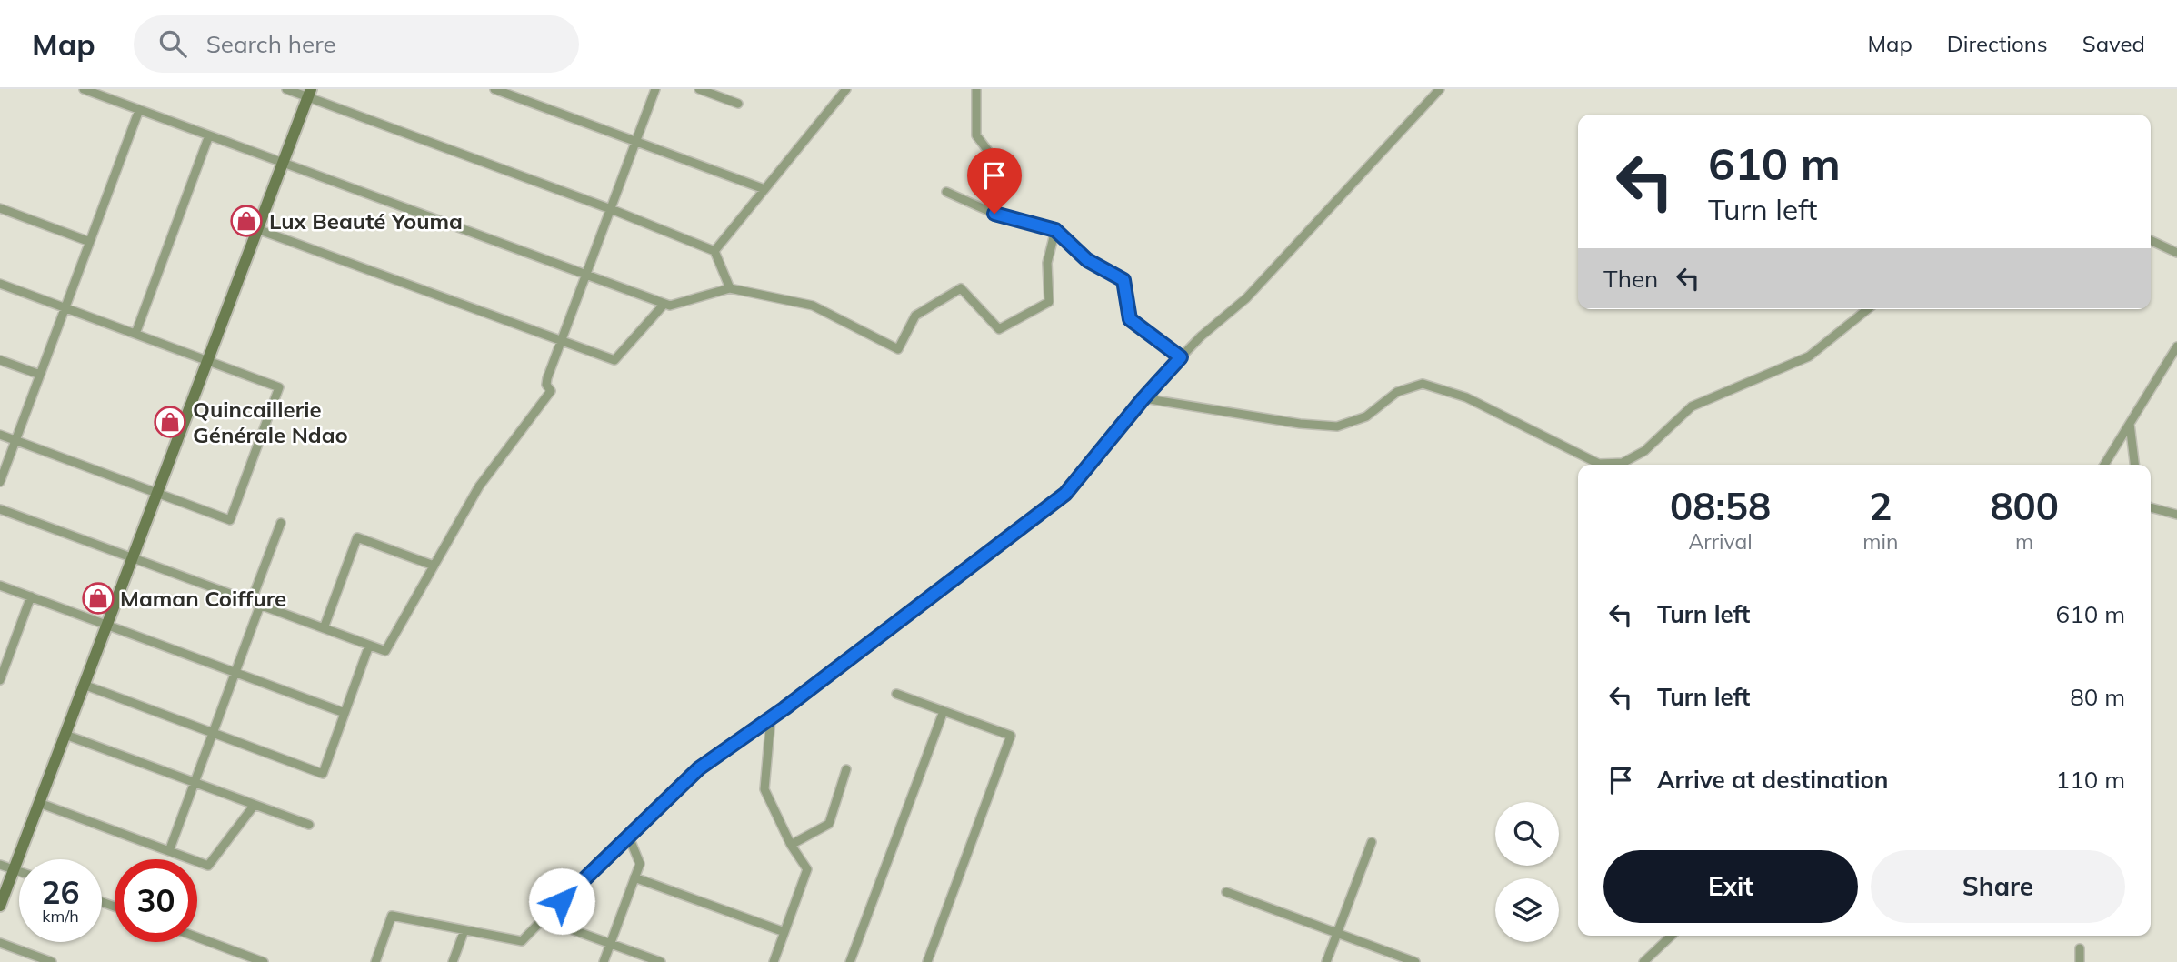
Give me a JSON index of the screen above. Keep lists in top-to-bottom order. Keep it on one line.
{"places":{"shop":["Lux Beauté Youma","Quincaillerie Générale Ndao","Maman Coiffure"]},"page":{"header":"Map","search":"Search here","nav":["Map","Directions","Saved"],"turn":["610 m","Turn left"],"then":"Then","eta":["08:58","Arrival","2","min","800","m"],"list":[{"name":"Turn left","value":"610 m"},{"name":"Turn left","value":"80 m"},{"name":"Arrive at destination","value":"110 m"}],"buttons":["Exit","Share"],"speed":"26 km/h","limit":"30"}}
